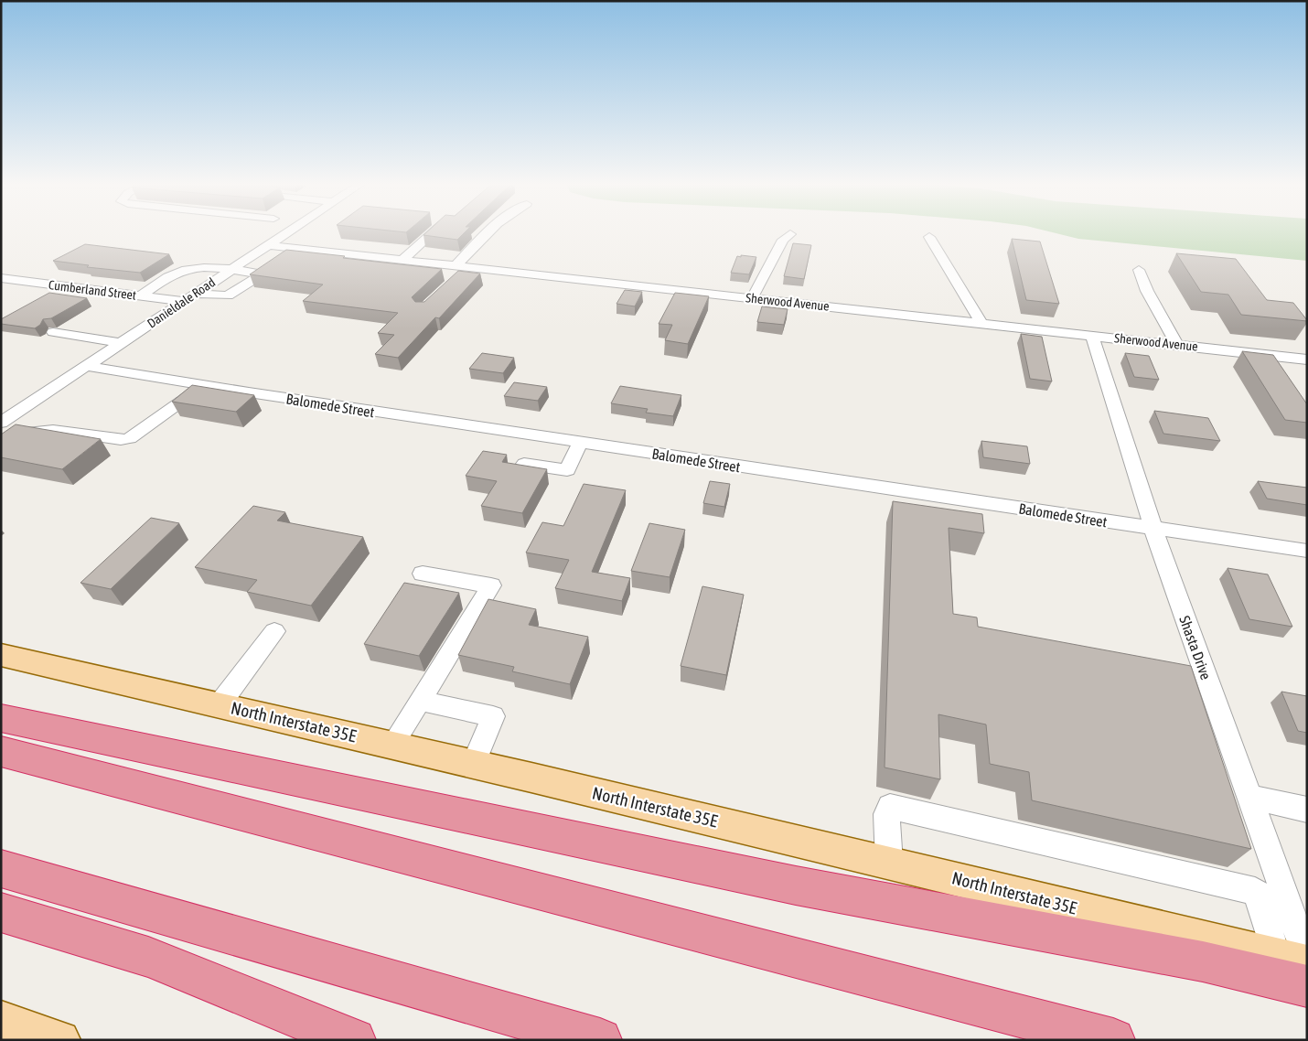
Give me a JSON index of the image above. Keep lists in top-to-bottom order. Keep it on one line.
{"streets":{"main road":["North Interstate 35E"],"street":["Cumberland Street","Sherwood Avenue","Danieldale Road","Balomede Street","Shasta Drive"]},"crossings":[["Cumberland Street","Danieldale Road"],["Sherwood Avenue","Danieldale Road"],["Sherwood Avenue","Shasta Drive"],["Danieldale Road","Balomede Street"],["Balomede Street","Shasta Drive"]]}
